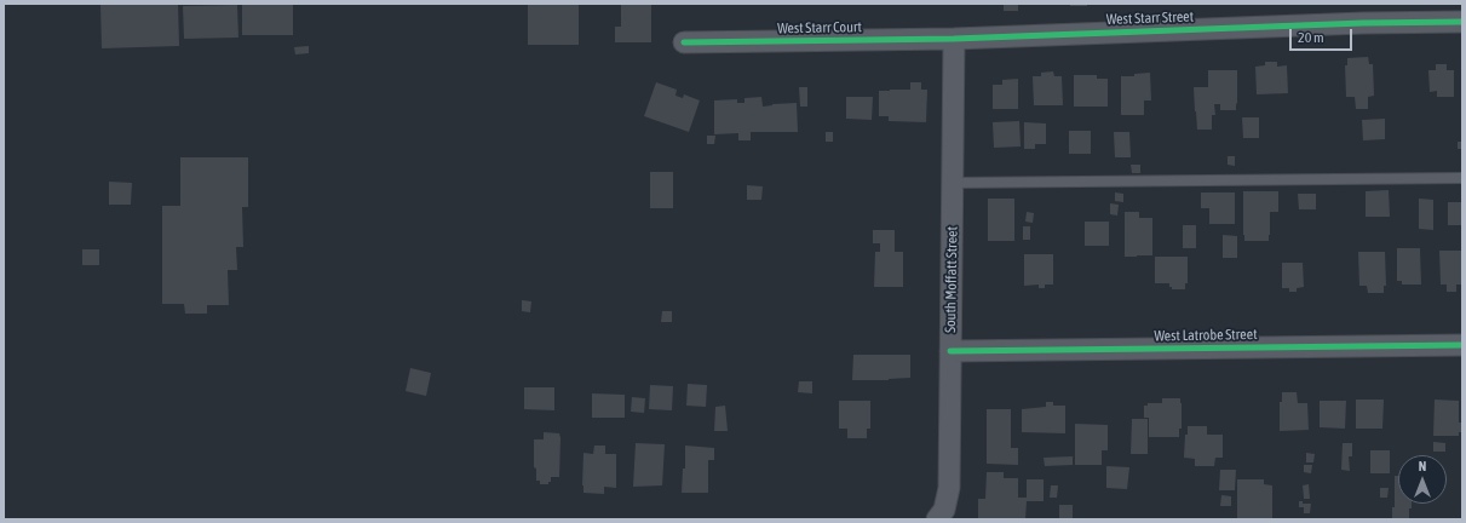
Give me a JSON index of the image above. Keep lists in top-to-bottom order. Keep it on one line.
{"streets":{"street":["West Starr Street","West Starr Court","South Moffatt Street","West Latrobe Street"]},"crossings":[["West Starr Street","West Starr Court"],["West Starr Street","South Moffatt Street"],["West Starr Court","South Moffatt Street"],["South Moffatt Street","West Latrobe Street"]],"scale_bar":"20 m","north":"top"}
